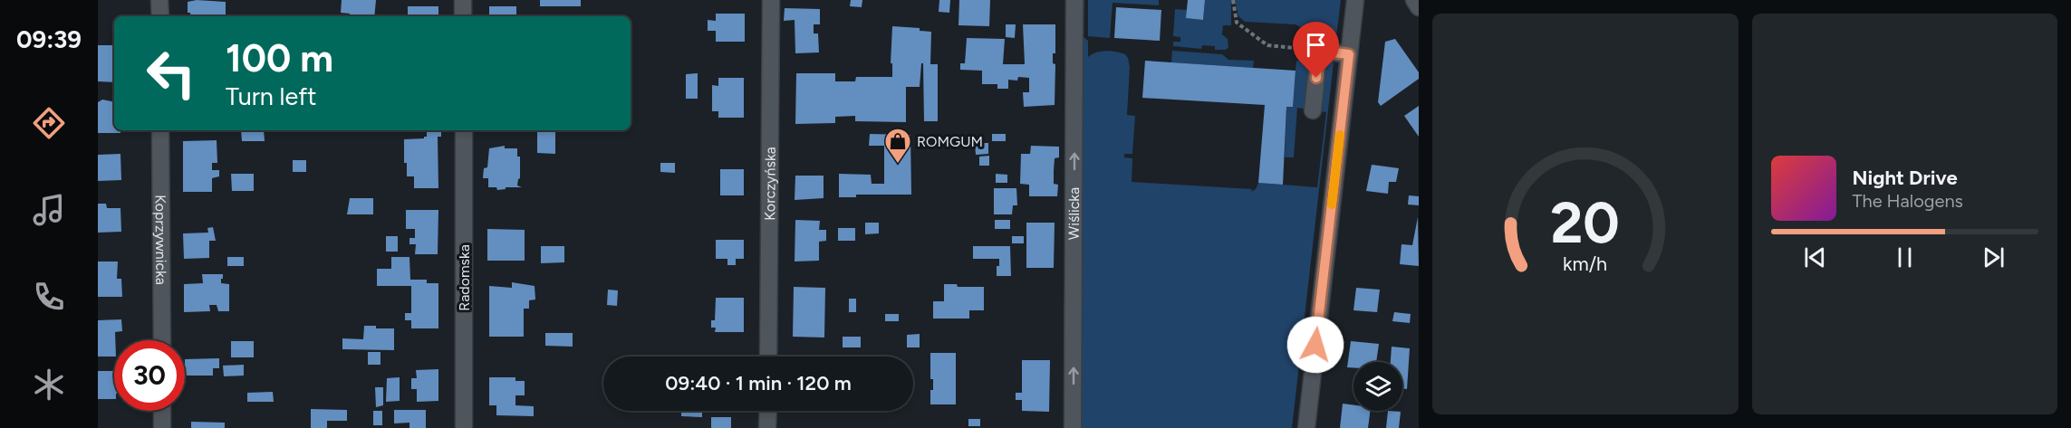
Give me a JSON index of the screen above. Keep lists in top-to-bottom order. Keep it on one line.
{"streets":{"street":["Korczyńska","Wiślicka","Koprzywnicka","Radomska"]},"one_way":["Wiślicka"],"places":{"shop":["ROMGUM"]},"page":{"tabs":"09:39","turn":["100 m","Turn left"],"song":["Night Drive","The Halogens"],"limit":"30","trip":"09:40 · 1 min · 120 m","gauge":["20","km/h"]}}
